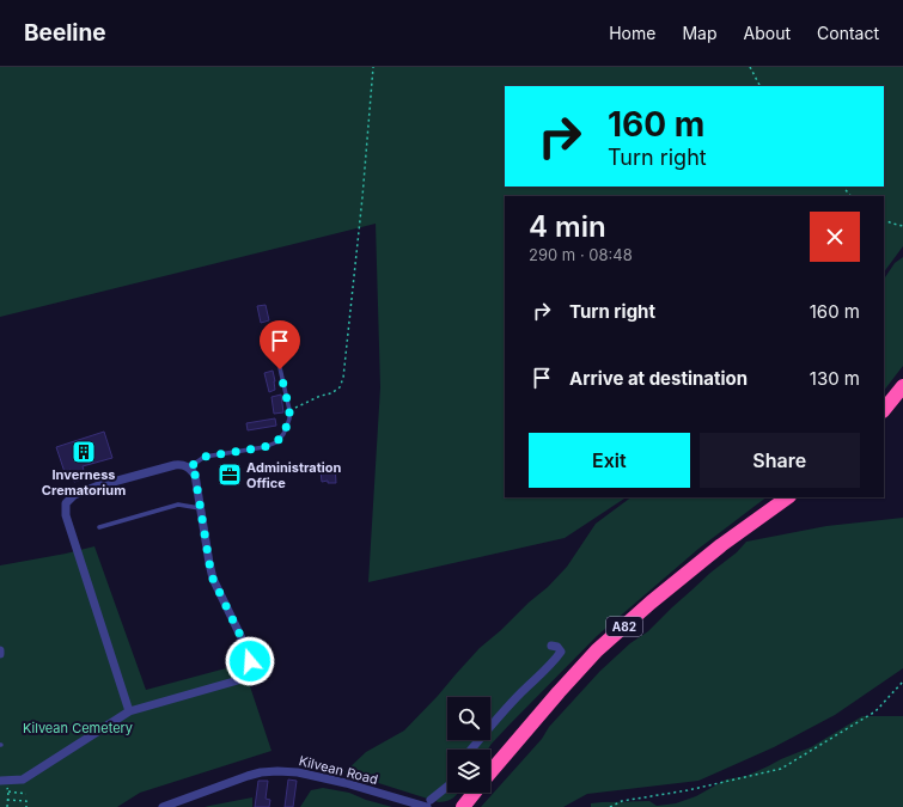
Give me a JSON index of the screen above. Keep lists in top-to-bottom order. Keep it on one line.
{"streets":{"highway":["A82"],"street":["Kilvean Road"]},"parks":["Kilvean Cemetery"],"places":{"building":["Inverness Crematorium"],"office":["Administration Office"]},"page":{"header":"Beeline","nav":["Home","Map","About","Contact"],"turn":["160 m","Turn right"],"heading":["4 min","290 m · 08:48"],"list":[{"name":"Turn right","value":"160 m"},{"name":"Arrive at destination","value":"130 m"}],"buttons":["Exit","Share"]}}
